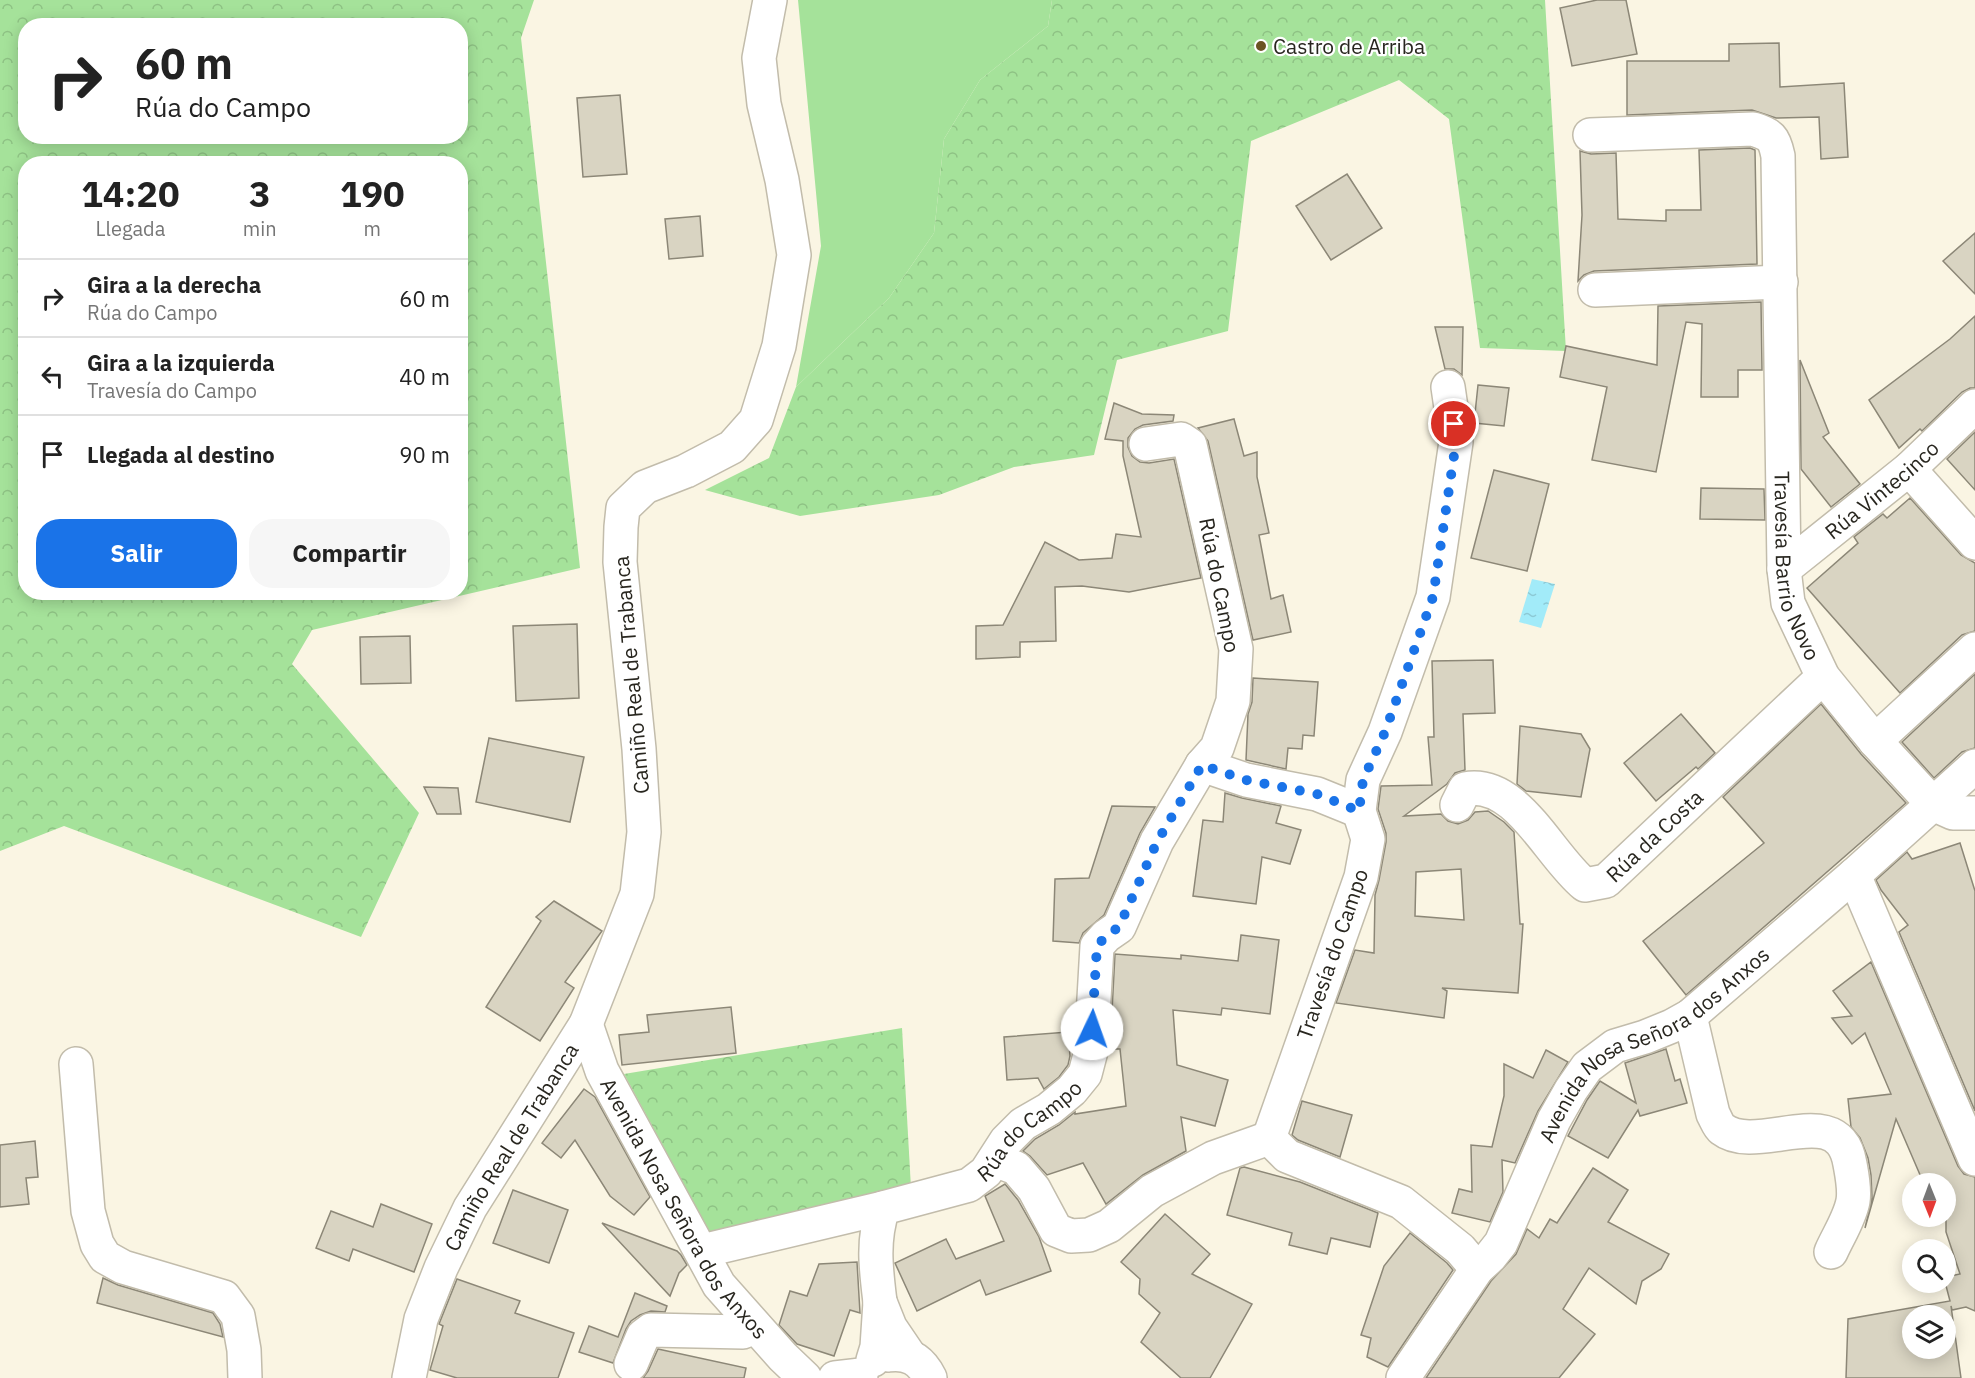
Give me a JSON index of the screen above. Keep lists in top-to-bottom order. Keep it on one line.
{"streets":{"street":["Rúa Vintecinco","Travesía Barrio Novo","Rúa do Campo","Camiño Real de Trabanca","Rúa da Costa","Travesía do Campo","Avenida Nosa Señora dos Anxos"]},"crossings":[["Rúa Vintecinco","Travesía Barrio Novo"],["Travesía Barrio Novo","Rúa da Costa"],["Travesía Barrio Novo","Avenida Nosa Señora dos Anxos"],["Rúa do Campo","Avenida Nosa Señora dos Anxos"],["Camiño Real de Trabanca","Avenida Nosa Señora dos Anxos"]],"places":["Castro de Arriba"],"north":"bottom","page":{"turn":["60 m","Rúa do Campo"],"eta":["14:20","Llegada","3","min","190","m"],"list":[{"name":"Gira a la derecha","note":"Rúa do Campo","value":"60 m"},{"name":"Gira a la izquierda","note":"Travesía do Campo","value":"40 m"},{"name":"Llegada al destino","value":"90 m"}],"buttons":["Salir","Compartir"]}}
